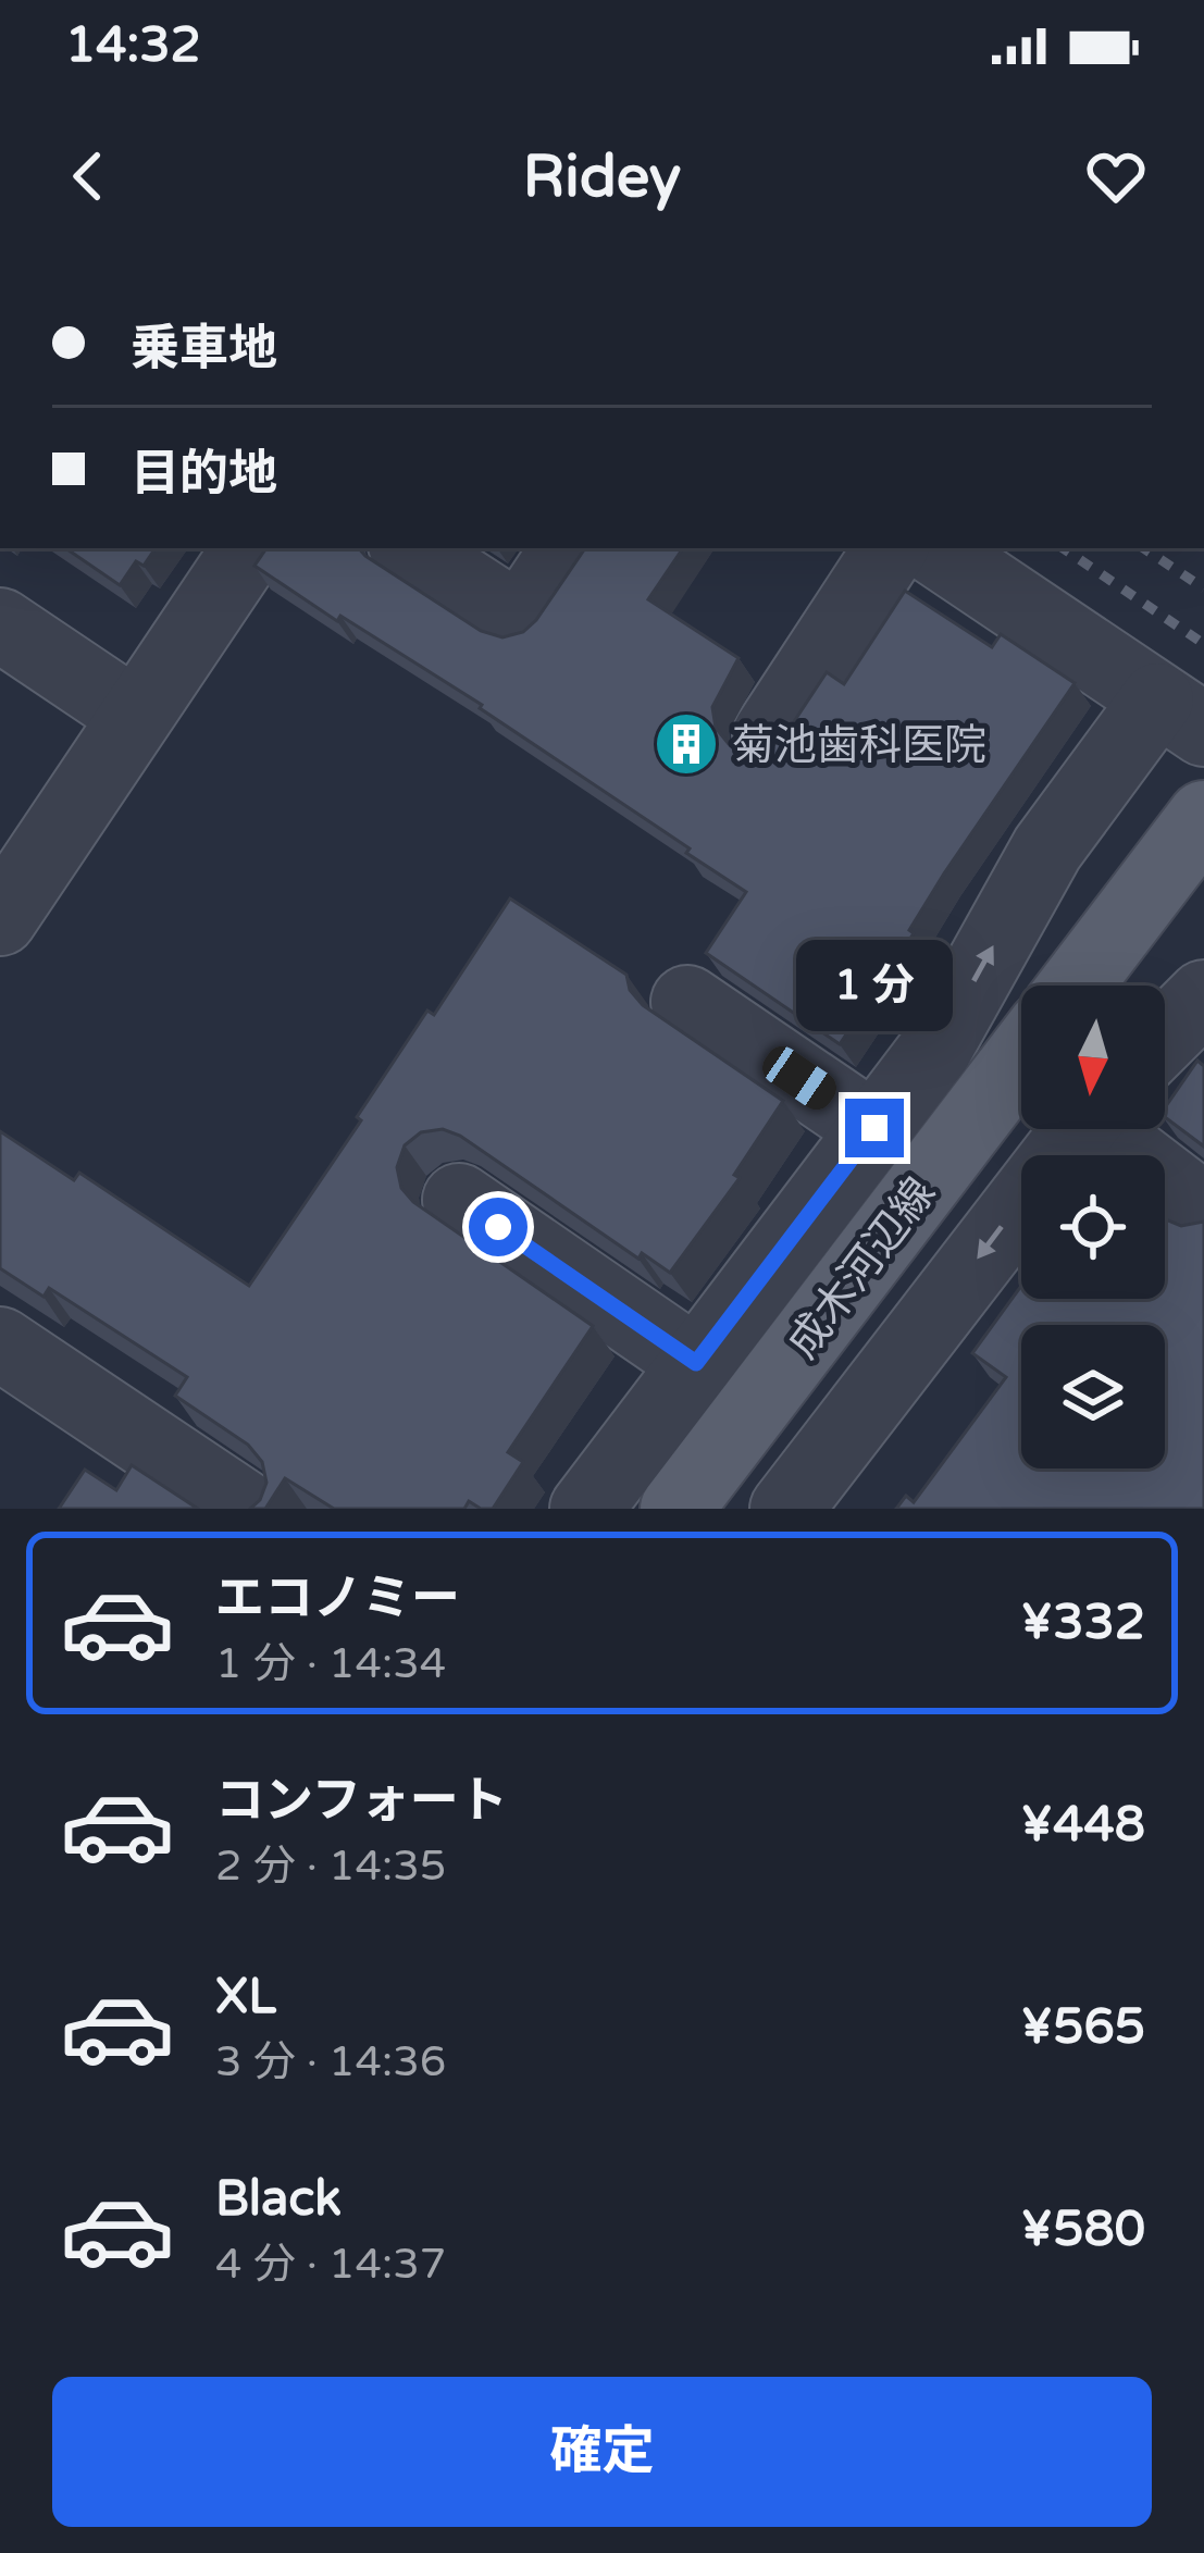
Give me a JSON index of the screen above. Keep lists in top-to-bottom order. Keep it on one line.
{"streets":{"main road":["成木河辺線"]},"places":{"building":["菊池歯科医院"]},"north":"bottom","page":{"status":"14:32","header":"Ridey","banner":["乗車地","目的地"],"bubble":"1 分","list":[{"name":"エコノミー","note":"1 分 · 14:34","value":"¥332"},{"name":"コンフォート","note":"2 分 · 14:35","value":"¥448"},{"name":"XL","note":"3 分 · 14:36","value":"¥565"},{"name":"Black","note":"4 分 · 14:37","value":"¥580"}],"buttons":"確定"}}
